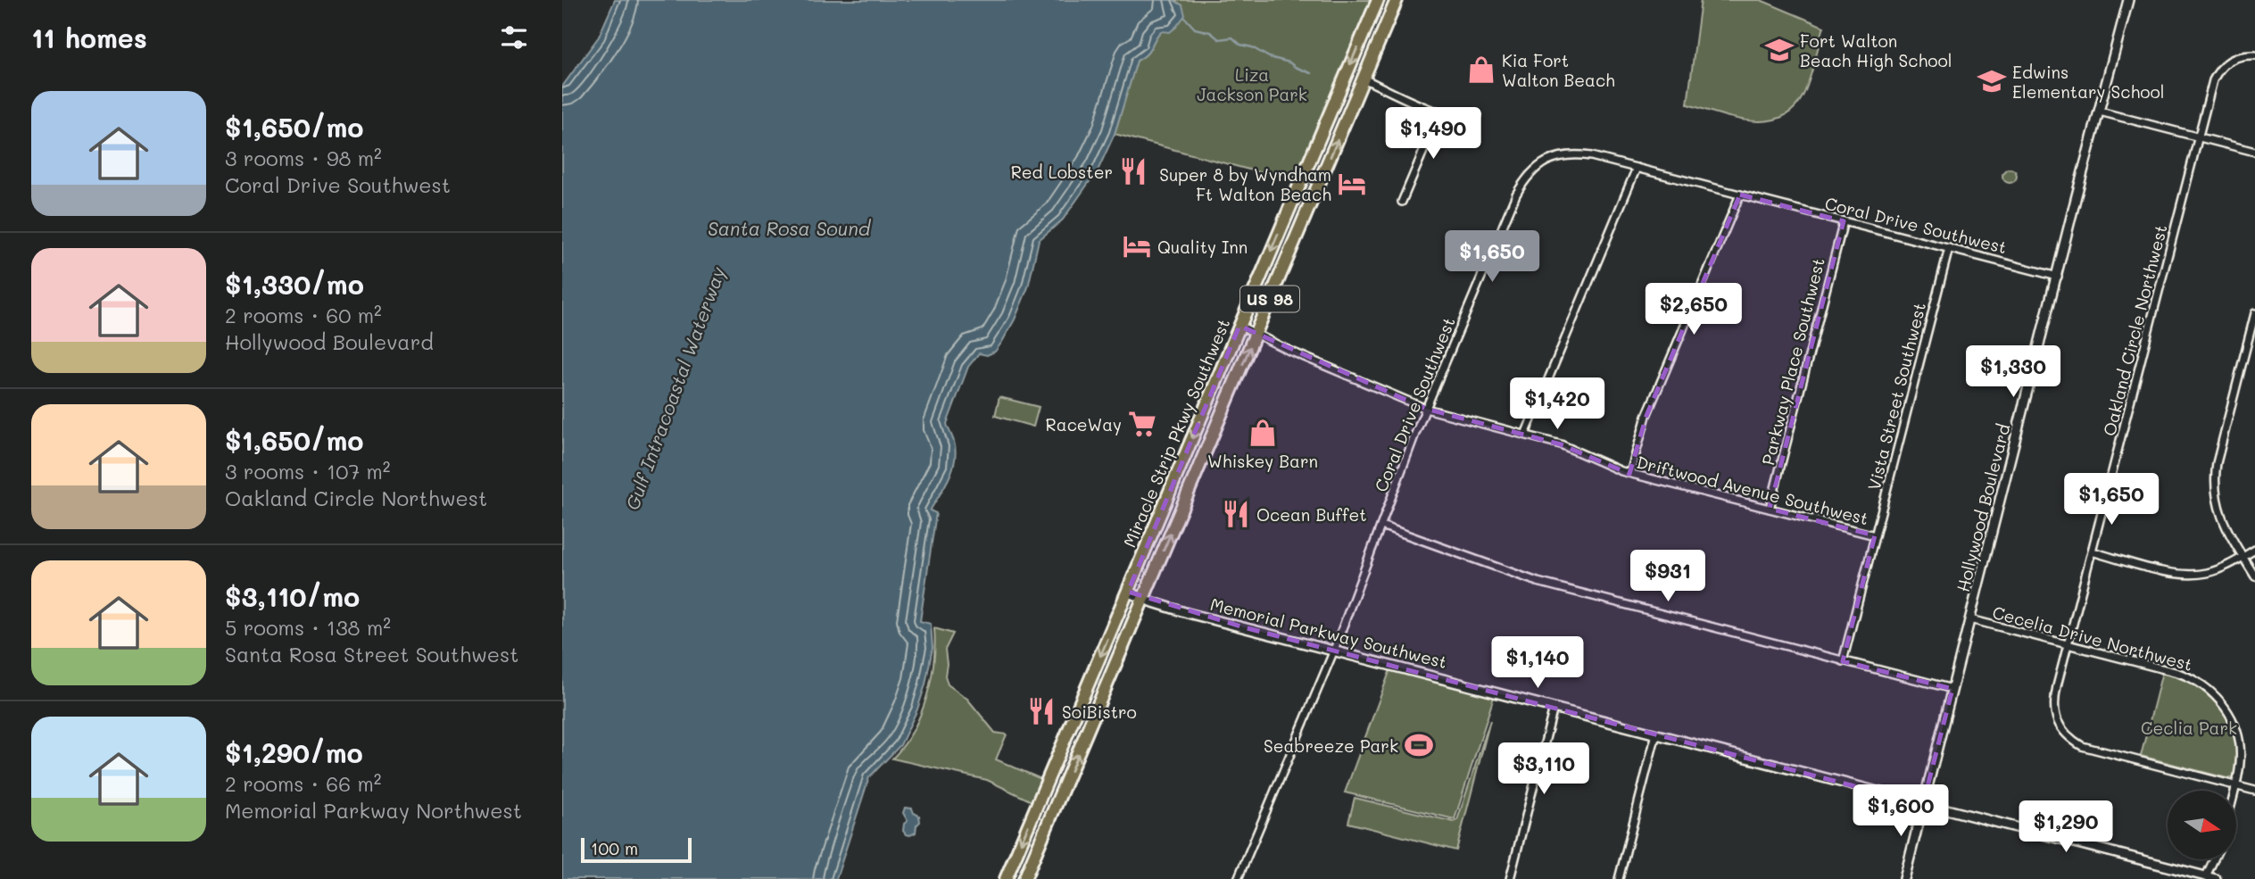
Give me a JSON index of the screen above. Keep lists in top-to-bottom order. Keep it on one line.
{"streets":{"highway":["US 98","Miracle Strip Pkwy Southwest"],"street":["Coral Drive Southwest","Oakland Circle Northwest","Parkway Place Southwest","Vista Street Southwest","Driftwood Avenue Southwest","Hollywood Boulevard","Memorial Parkway Southwest","Cecelia Drive Northwest"]},"crossings":[["Coral Drive Southwest","Parkway Place Southwest"],["Coral Drive Southwest","Vista Street Southwest"],["Coral Drive Southwest","Driftwood Avenue Southwest"],["Coral Drive Southwest","Hollywood Boulevard"],["Coral Drive Southwest","Memorial Parkway Southwest"],["Oakland Circle Northwest","Cecelia Drive Northwest"],["Parkway Place Southwest","Driftwood Avenue Southwest"],["Vista Street Southwest","Driftwood Avenue Southwest"],["Miracle Strip Pkwy Southwest","Driftwood Avenue Southwest"],["Miracle Strip Pkwy Southwest","Memorial Parkway Southwest"],["Hollywood Boulevard","Memorial Parkway Southwest"],["Hollywood Boulevard","Cecelia Drive Northwest"]],"water":["Santa Rosa Sound","Gulf Intracoastal Waterway"],"parks":["Liza Jackson Park","Ceclia Park"],"places":{"school or university":["Fort Walton Beach High School","Edwins Elementary School"],"shop":["Kia Fort Walton Beach","Whiskey Barn"],"restaurant":["Red Lobster","Ocean Buffet","SoiBistro"],"hotel":["Super 8 by Wyndham Ft Walton Beach","Quality Inn"],"supermarket":["RaceWay"],"sports":["Seabreeze Park"]},"scale_bar":"100 m","north":"right","page":{"heading":"11 homes","list":[{"name":"$1,650/mo","note":"3 rooms · 98 m² · Coral Drive Southwest"},{"name":"$1,330/mo","note":"2 rooms · 60 m² · Hollywood Boulevard"},{"name":"$1,650/mo","note":"3 rooms · 107 m² · Oakland Circle Northwest"},{"name":"$3,110/mo","note":"5 rooms · 138 m² · Santa Rosa Street Southwest"},{"name":"$1,290/mo","note":"2 rooms · 66 m² · Memorial Parkway Northwest"}],"price":["$1,490","$1,650","$2,650","$1,330","$1,420","$1,650","$931","$1,140","$3,110","$1,600","$1,290"],"scale":"100 m"}}
